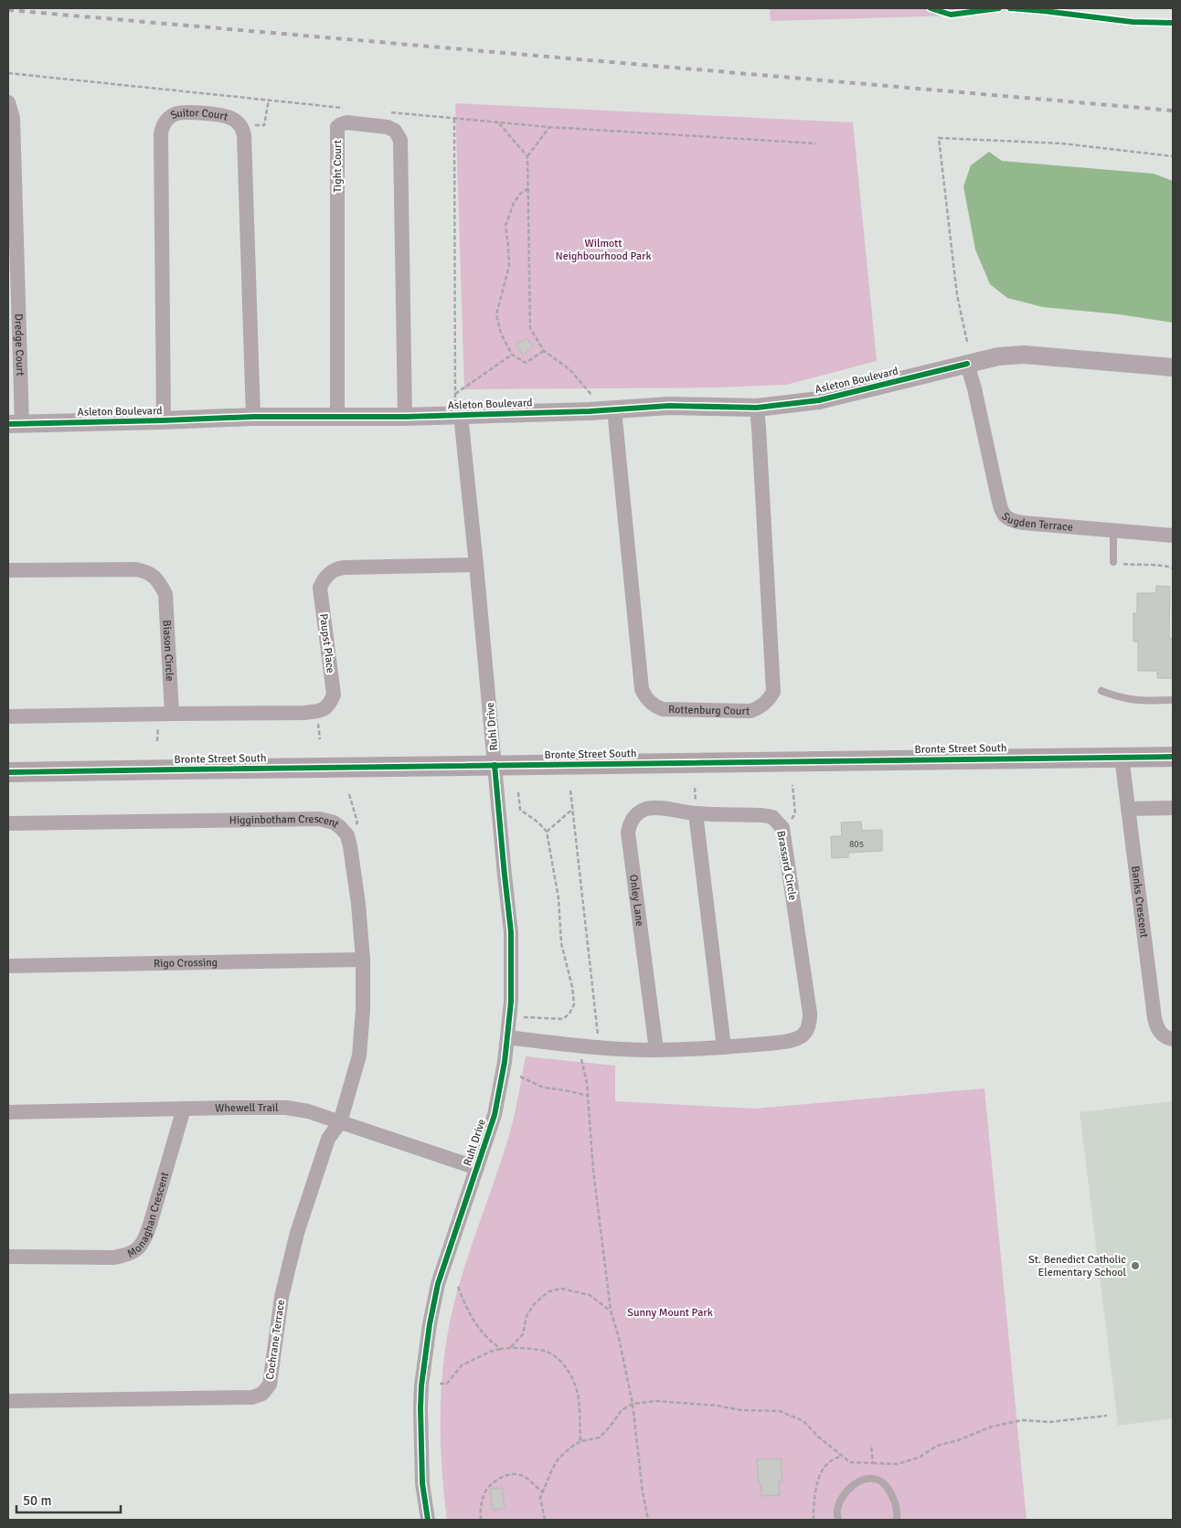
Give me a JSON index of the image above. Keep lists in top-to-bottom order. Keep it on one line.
{"streets":{"main road":["Bronte Street South"],"street":["Suitor Court","Tight Court","Dredge Court","Asleton Boulevard","Sugden Terrace","Paupst Place","Biason Circle","Rottenburg Court","Ruhl Drive","Higginbotham Crescent","Brassard Circle","Onley Lane","Banks Crescent","Rigo Crossing","Whewell Trail","Monaghan Crescent","Cochrane Terrace"]},"crossings":[["Suitor Court","Asleton Boulevard"],["Tight Court","Asleton Boulevard"],["Dredge Court","Asleton Boulevard"],["Asleton Boulevard","Sugden Terrace"],["Asleton Boulevard","Rottenburg Court"],["Asleton Boulevard","Ruhl Drive"],["Paupst Place","Biason Circle"],["Paupst Place","Ruhl Drive"],["Ruhl Drive","Bronte Street South"],["Ruhl Drive","Brassard Circle"],["Ruhl Drive","Whewell Trail"],["Bronte Street South","Banks Crescent"],["Higginbotham Crescent","Rigo Crossing"],["Higginbotham Crescent","Whewell Trail"],["Higginbotham Crescent","Cochrane Terrace"],["Brassard Circle","Onley Lane"],["Whewell Trail","Monaghan Crescent"],["Whewell Trail","Cochrane Terrace"]],"parks":["Wilmott Neighbourhood Park","Sunny Mount Park"],"places":["St. Benedict Catholic Elementary School"],"house_numbers":["805"],"scale_bar":"50 m"}
